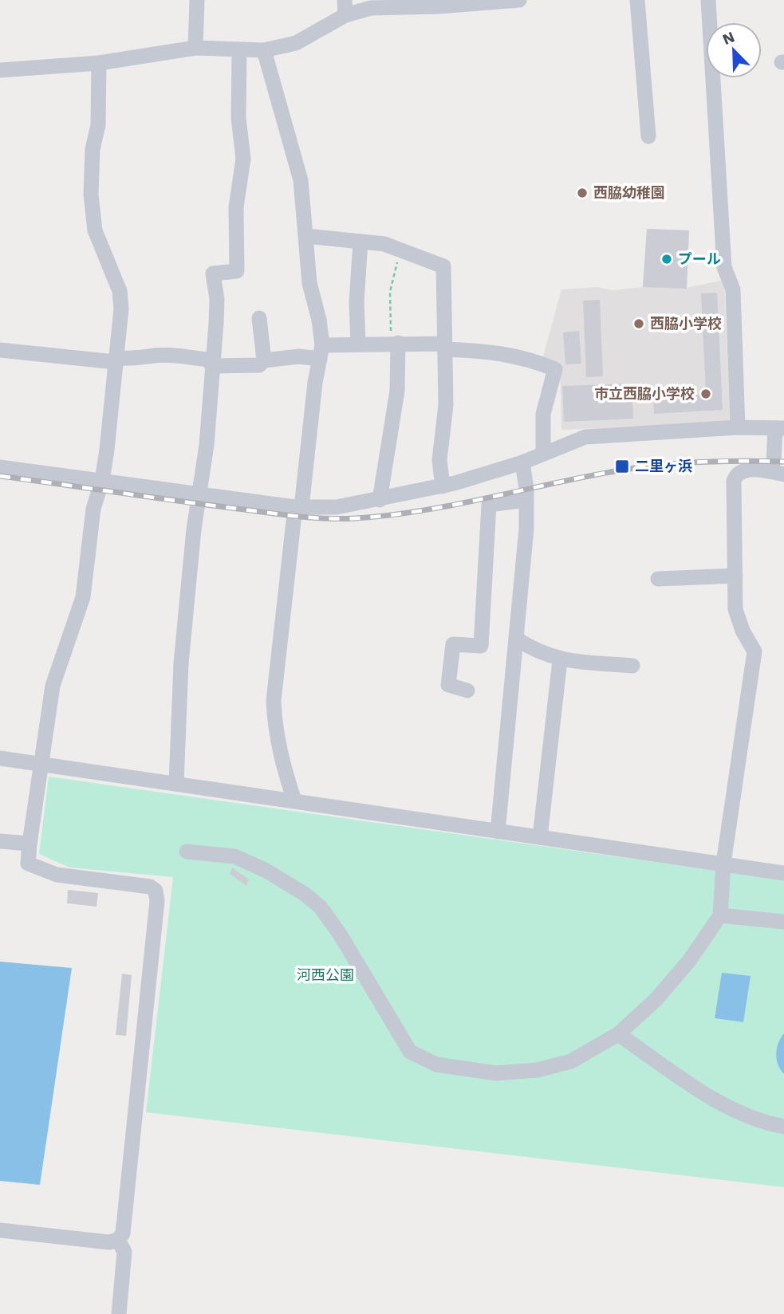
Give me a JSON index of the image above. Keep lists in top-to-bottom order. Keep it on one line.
{"parks":["河西公園"],"places":{"other":["西脇幼稚園","プール","西脇小学校","市立西脇小学校"],"transit":["二里ヶ浜"]},"north":"top left"}
